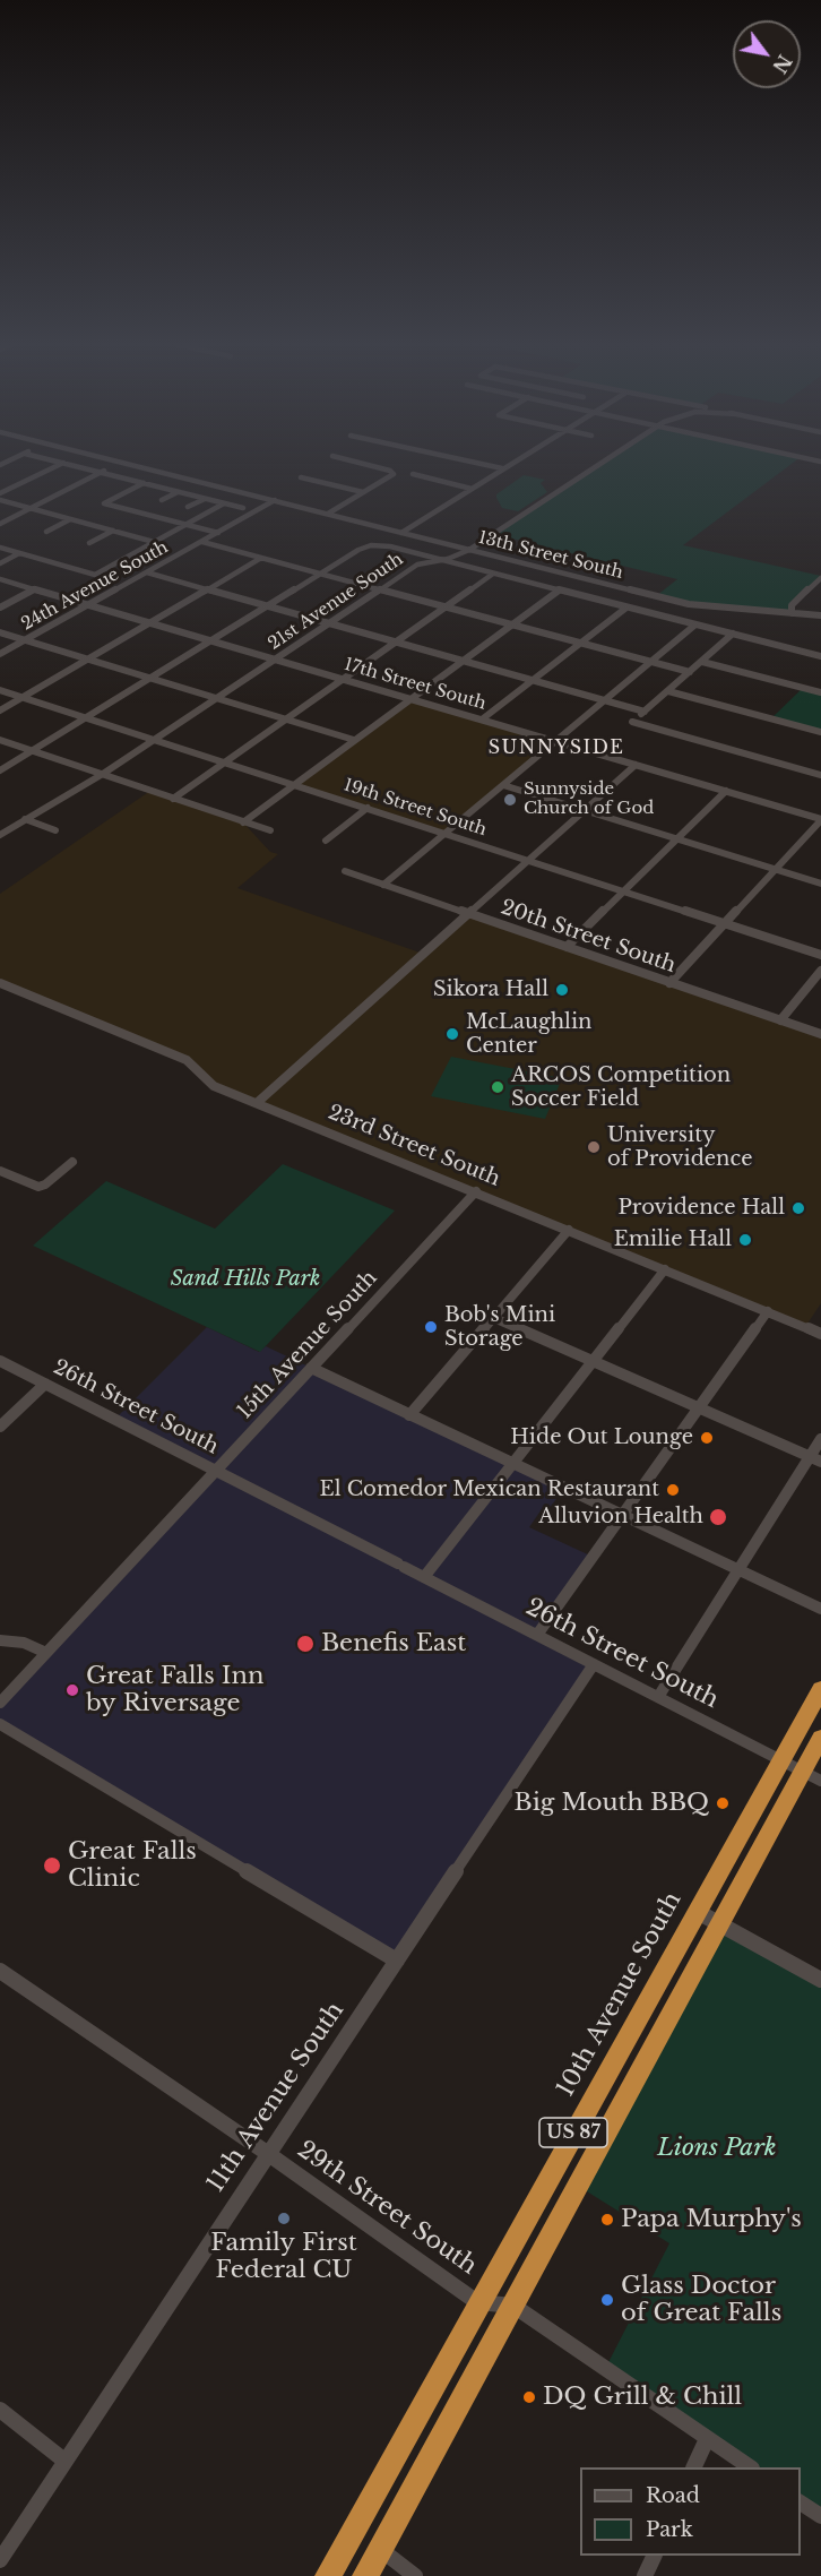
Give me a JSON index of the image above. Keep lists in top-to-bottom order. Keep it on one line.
{"streets":{"highway":["10th Avenue South","US 87"],"street":["13th Street South","24th Avenue South","21st Avenue South","17th Street South","19th Street South","20th Street South","23rd Street South","15th Avenue South","26th Street South","11th Avenue South","29th Street South"]},"crossings":[["13th Street South","24th Avenue South"],["13th Street South","21st Avenue South"],["24th Avenue South","17th Street South"],["21st Avenue South","17th Street South"],["21st Avenue South","19th Street South"],["23rd Street South","15th Avenue South"],["15th Avenue South","26th Street South"],["26th Street South","10th Avenue South"],["26th Street South","11th Avenue South"],["26th Street South","US 87"],["10th Avenue South","29th Street South"],["11th Avenue South","29th Street South"],["US 87","29th Street South"]],"districts":["SUNNYSIDE"],"parks":["Sand Hills Park","Lions Park"],"places":["Sunnyside Church of God","Sikora Hall","McLaughlin Center","ARCOS Competition Soccer Field","University of Providence","Providence Hall","Emilie Hall","Bob's Mini Storage","Hide Out Lounge","El Comedor Mexican Restaurant","Alluvion Health","Benefis East","Great Falls Inn by Riversage","Big Mouth BBQ","Great Falls Clinic","Family First Federal CU","Papa Murphy's","Glass Doctor of Great Falls","DQ Grill & Chill"],"legend":["Road","Park"],"north":"bottom right"}
